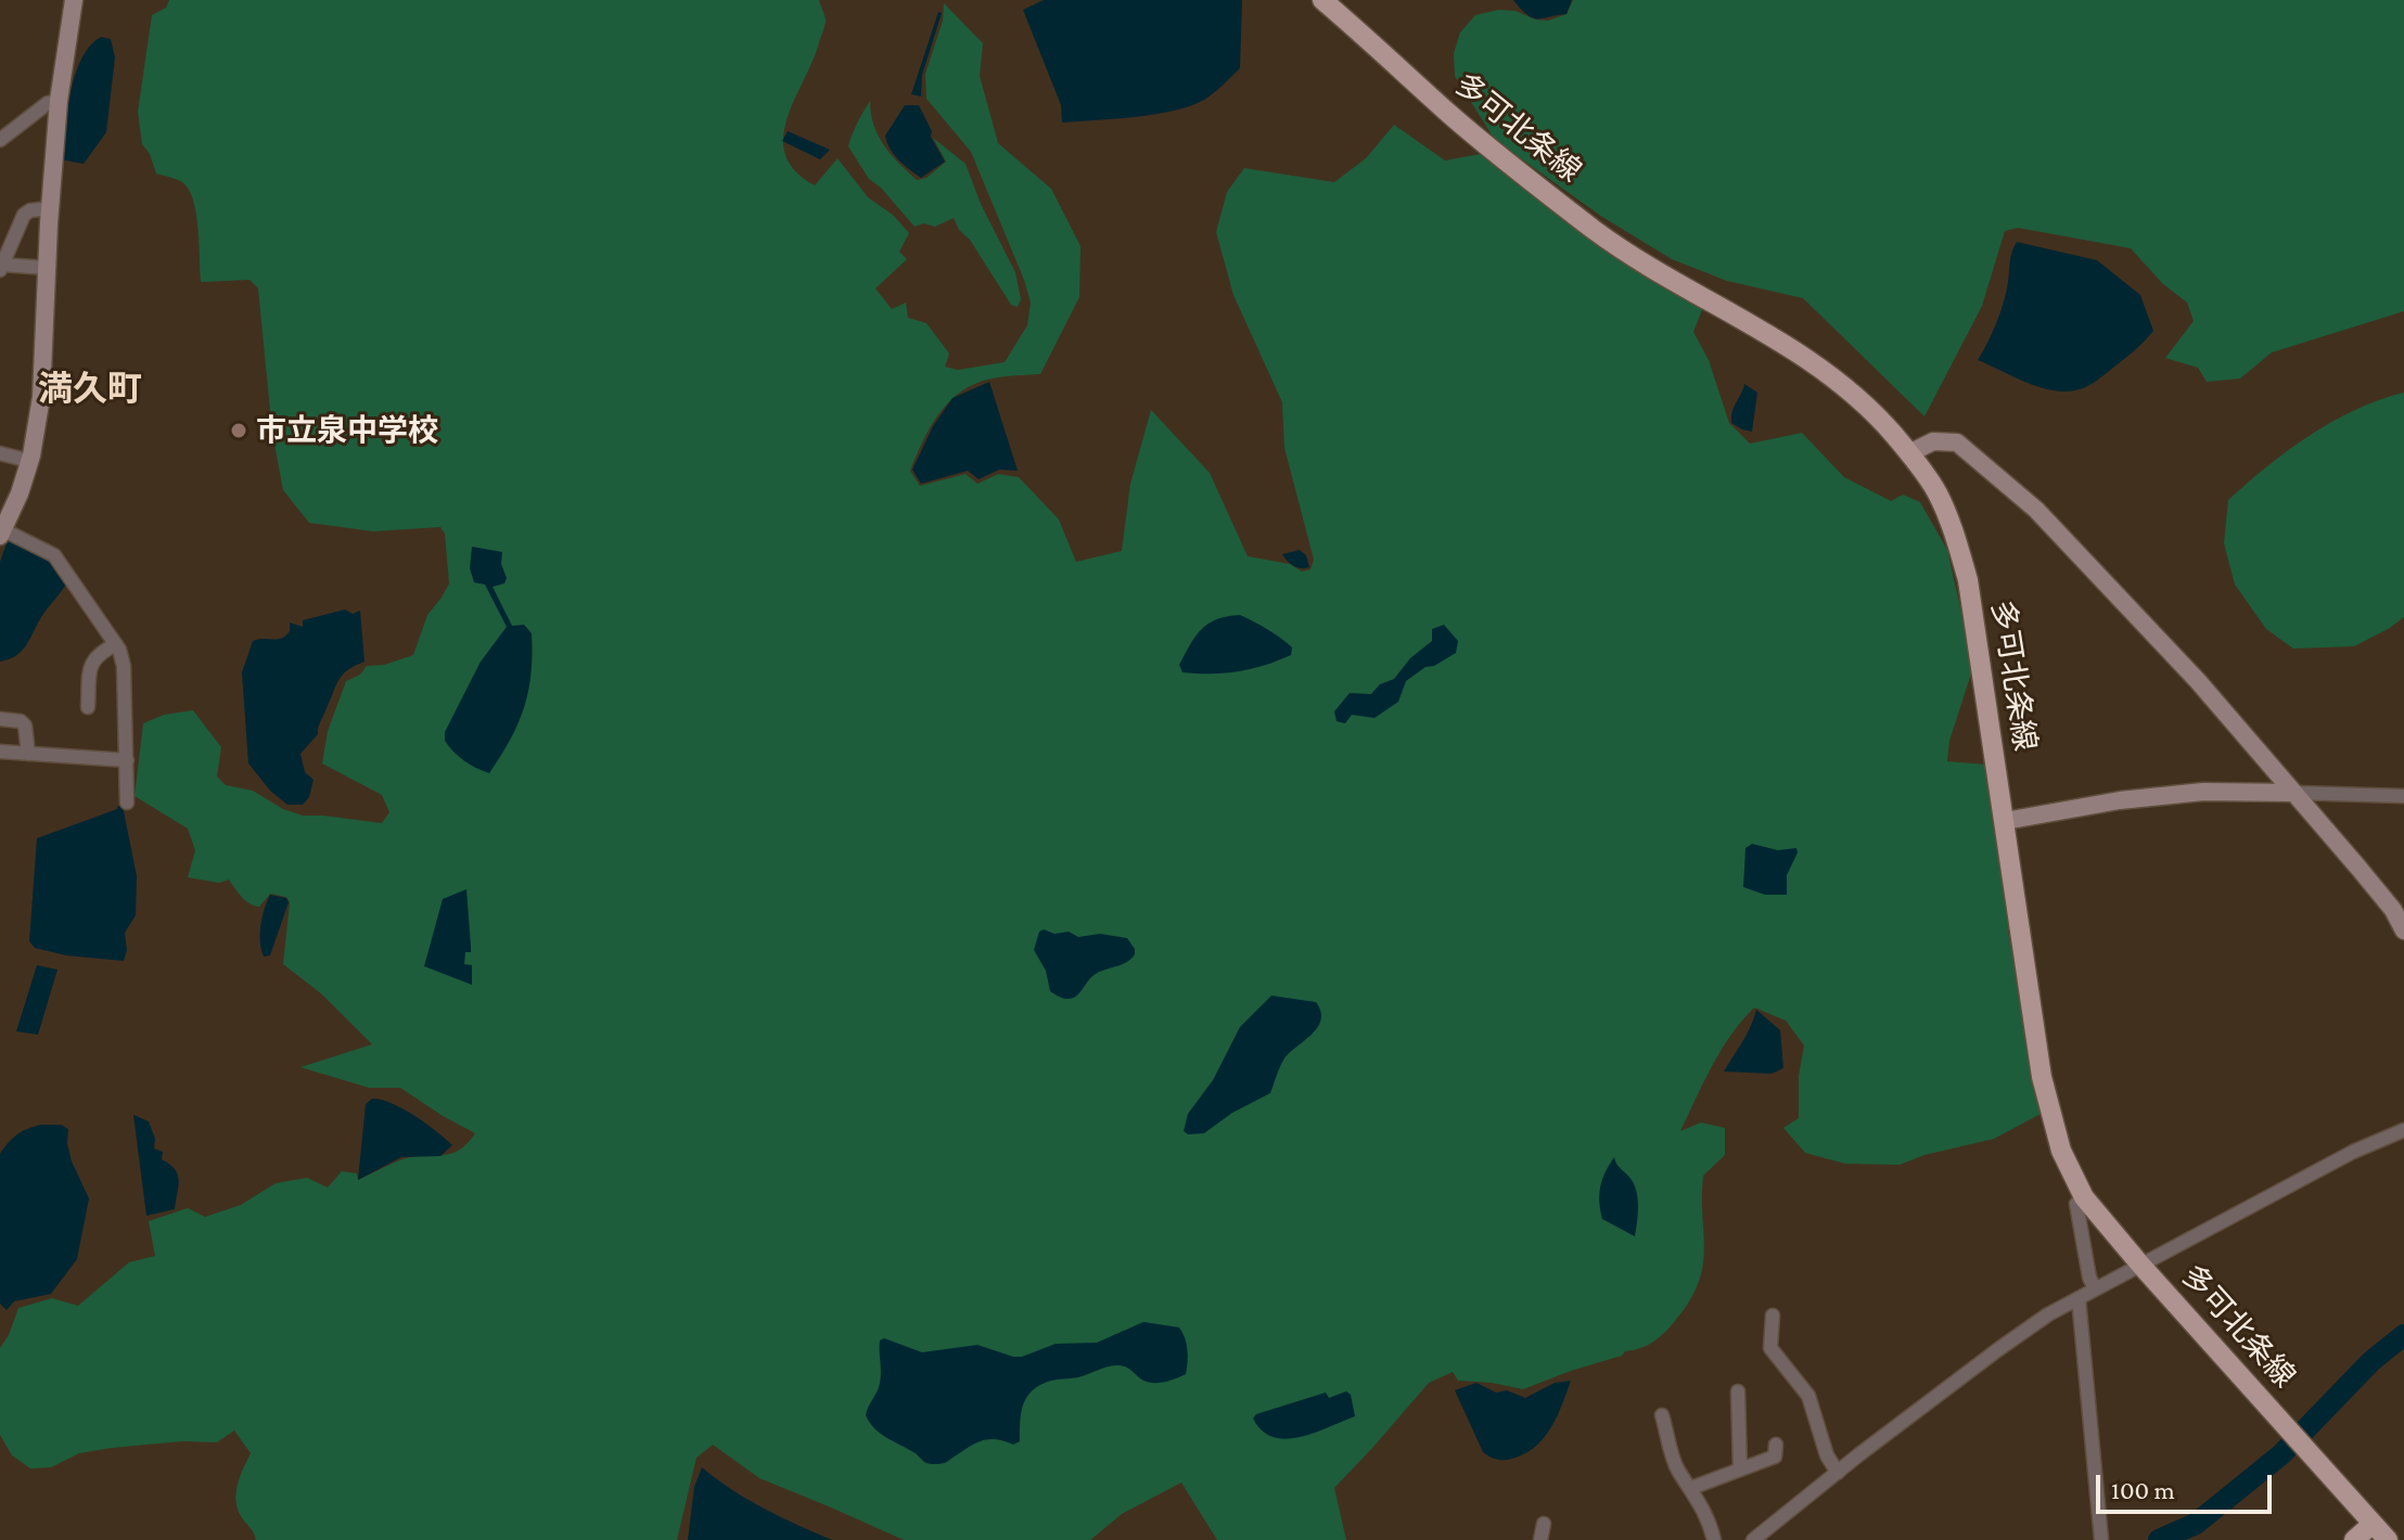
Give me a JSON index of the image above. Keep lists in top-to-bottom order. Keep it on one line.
{"streets":{"main road":["多可北条線"]},"districts":["満久町"],"places":["市立泉中学校"],"scale_bar":"100 m"}
